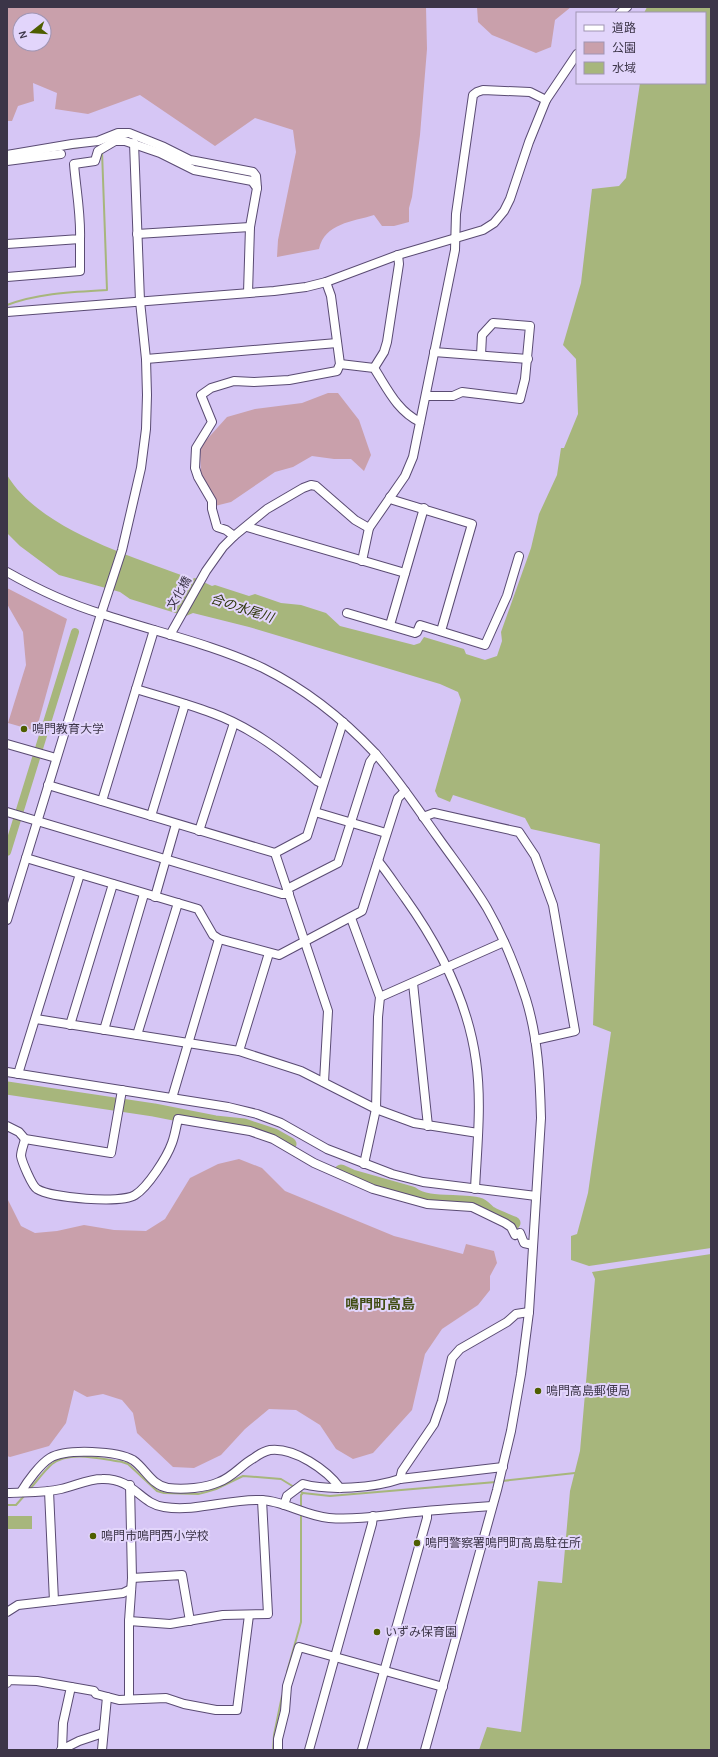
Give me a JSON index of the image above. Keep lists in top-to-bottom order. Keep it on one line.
{"streets":{"street":["文化橋"]},"districts":["鳴門町高島"],"water":["合の水尾川"],"places":["鳴門教育大学","鳴門高島郵便局","鳴門市鳴門西小学校","鳴門警察署鳴門町高島駐在所","いずみ保育園"],"legend":["道路","公園","水域"],"north":"left"}
